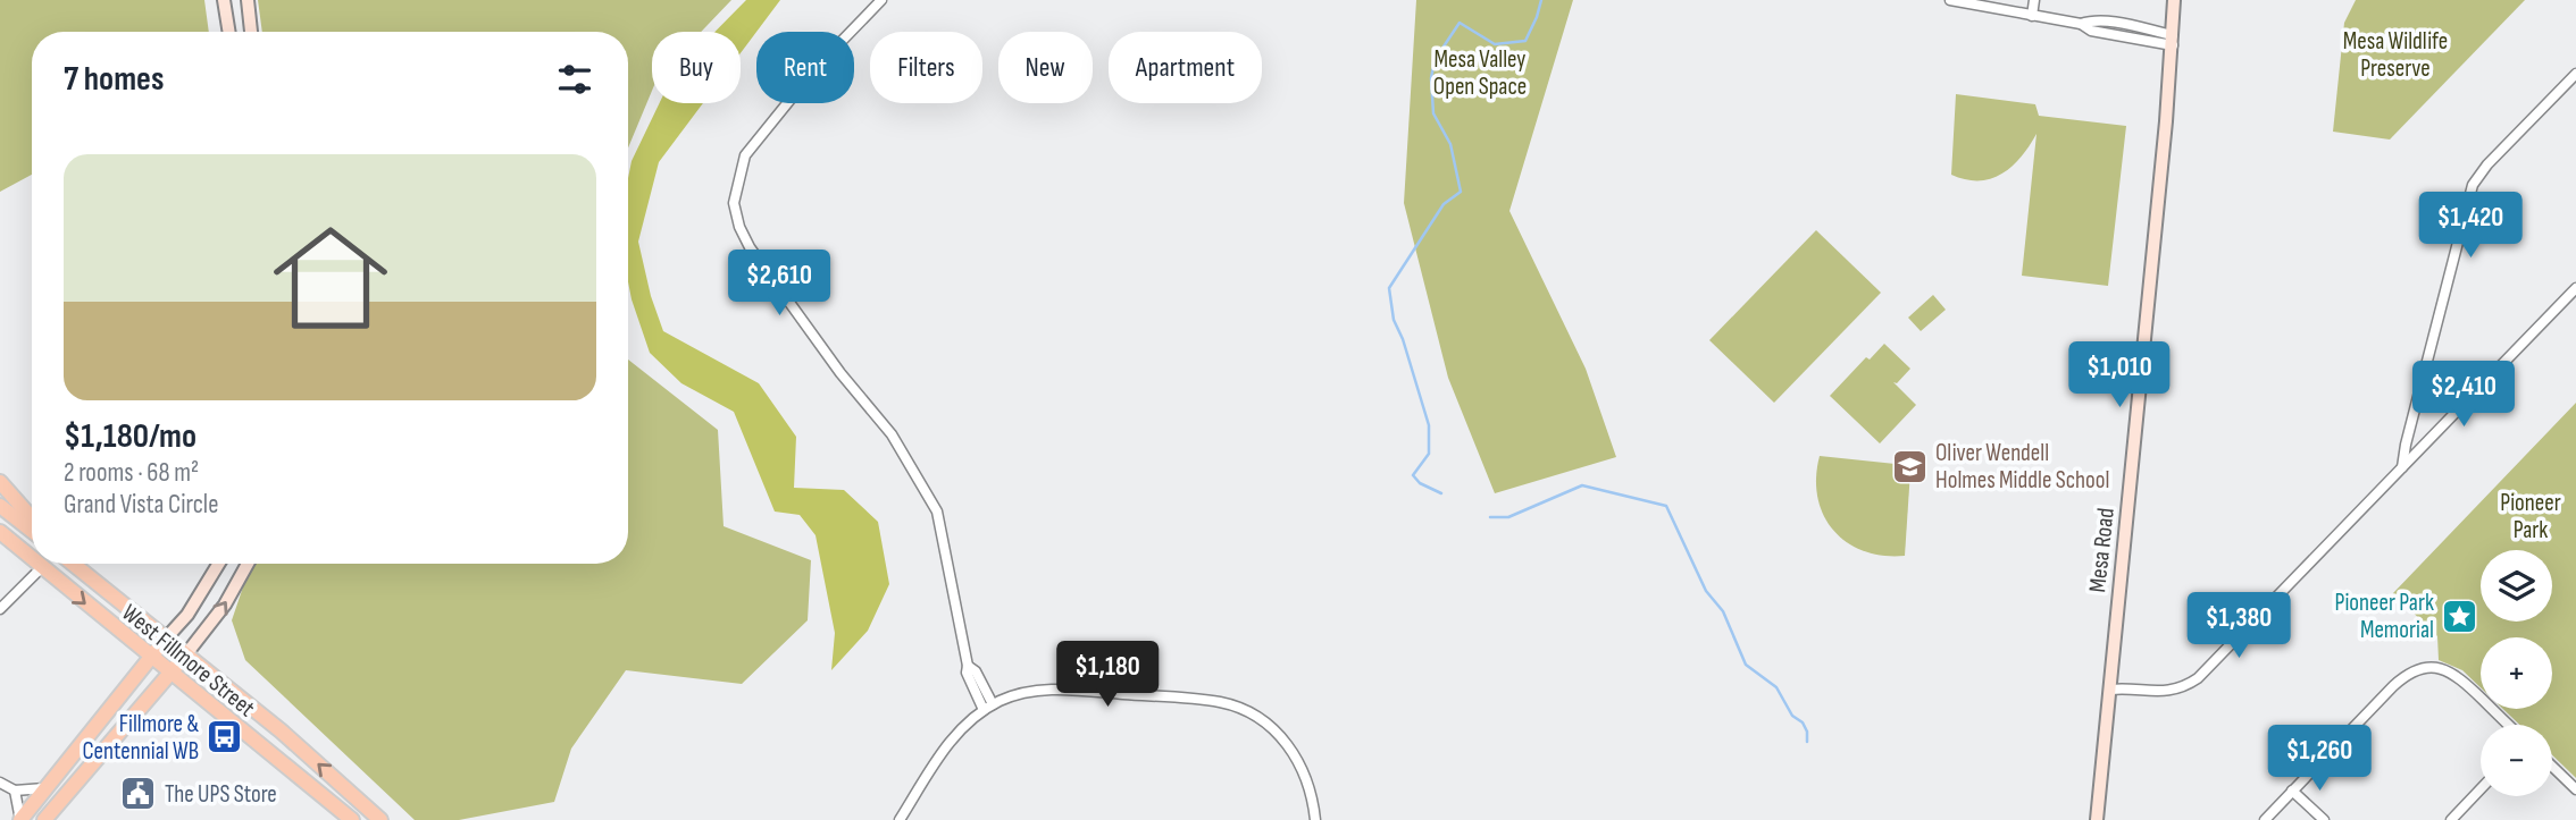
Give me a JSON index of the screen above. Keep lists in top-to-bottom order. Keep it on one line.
{"streets":{"main road":["Mesa Road","West Fillmore Street"]},"parks":["Mesa Wildlife Preserve","Mesa Valley Open Space","Pioneer Park"],"places":{"school or university":["Oliver Wendell Holmes Middle School"],"place":["Pioneer Park Memorial"],"bus stop":["Fillmore & Centennial WB"],"public building":["The UPS Store"]},"page":{"chip":["Buy","Rent","Filters","New","Apartment"],"heading":"7 homes","list":[{"name":"$1,180/mo","note":"2 rooms · 68 m² · Grand Vista Circle"}],"price":["$1,420","$2,610","$1,010","$2,410","$1,380","$1,180","$1,260"],"map_buttons":["+","−"]}}
